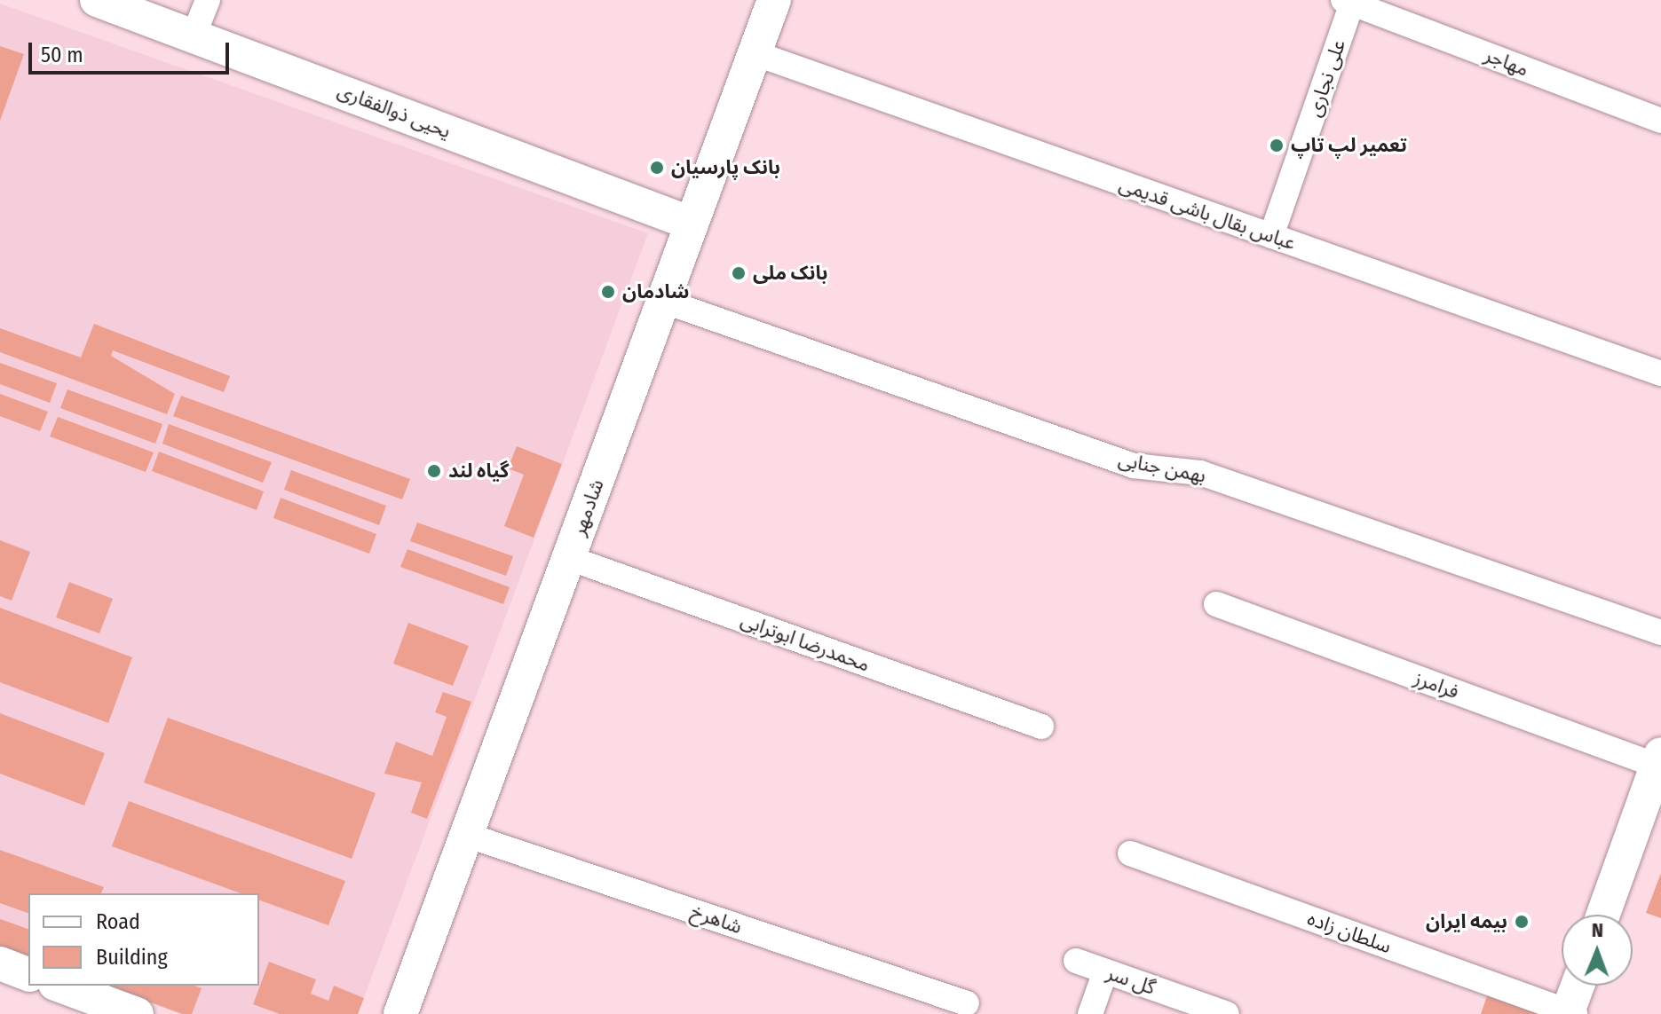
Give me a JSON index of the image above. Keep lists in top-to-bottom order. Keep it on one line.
{"streets":{"main road":["یحیی ذوالفقاری","شادمهر"],"street":["مهاجر","علی نجاری","عباس بقال باشی قدیمی","بهمن جنابی","محمدرضا ابوترابی","فرامرز","شاهرخ","سلطان زاده","گل سر"]},"crossings":[["مهاجر","علی نجاری"],["علی نجاری","عباس بقال باشی قدیمی"],["یحیی ذوالفقاری","شادمهر"],["عباس بقال باشی قدیمی","شادمهر"],["بهمن جنابی","شادمهر"],["شادمهر","محمدرضا ابوترابی"],["شادمهر","شاهرخ"]],"places":["تعمیر لپ تاپ","بانک پارسیان","بانک ملی","شادمان","گیاه لند","بیمه ایران"],"legend":["Road","Building"],"scale_bar":"50 m","north":"top"}
